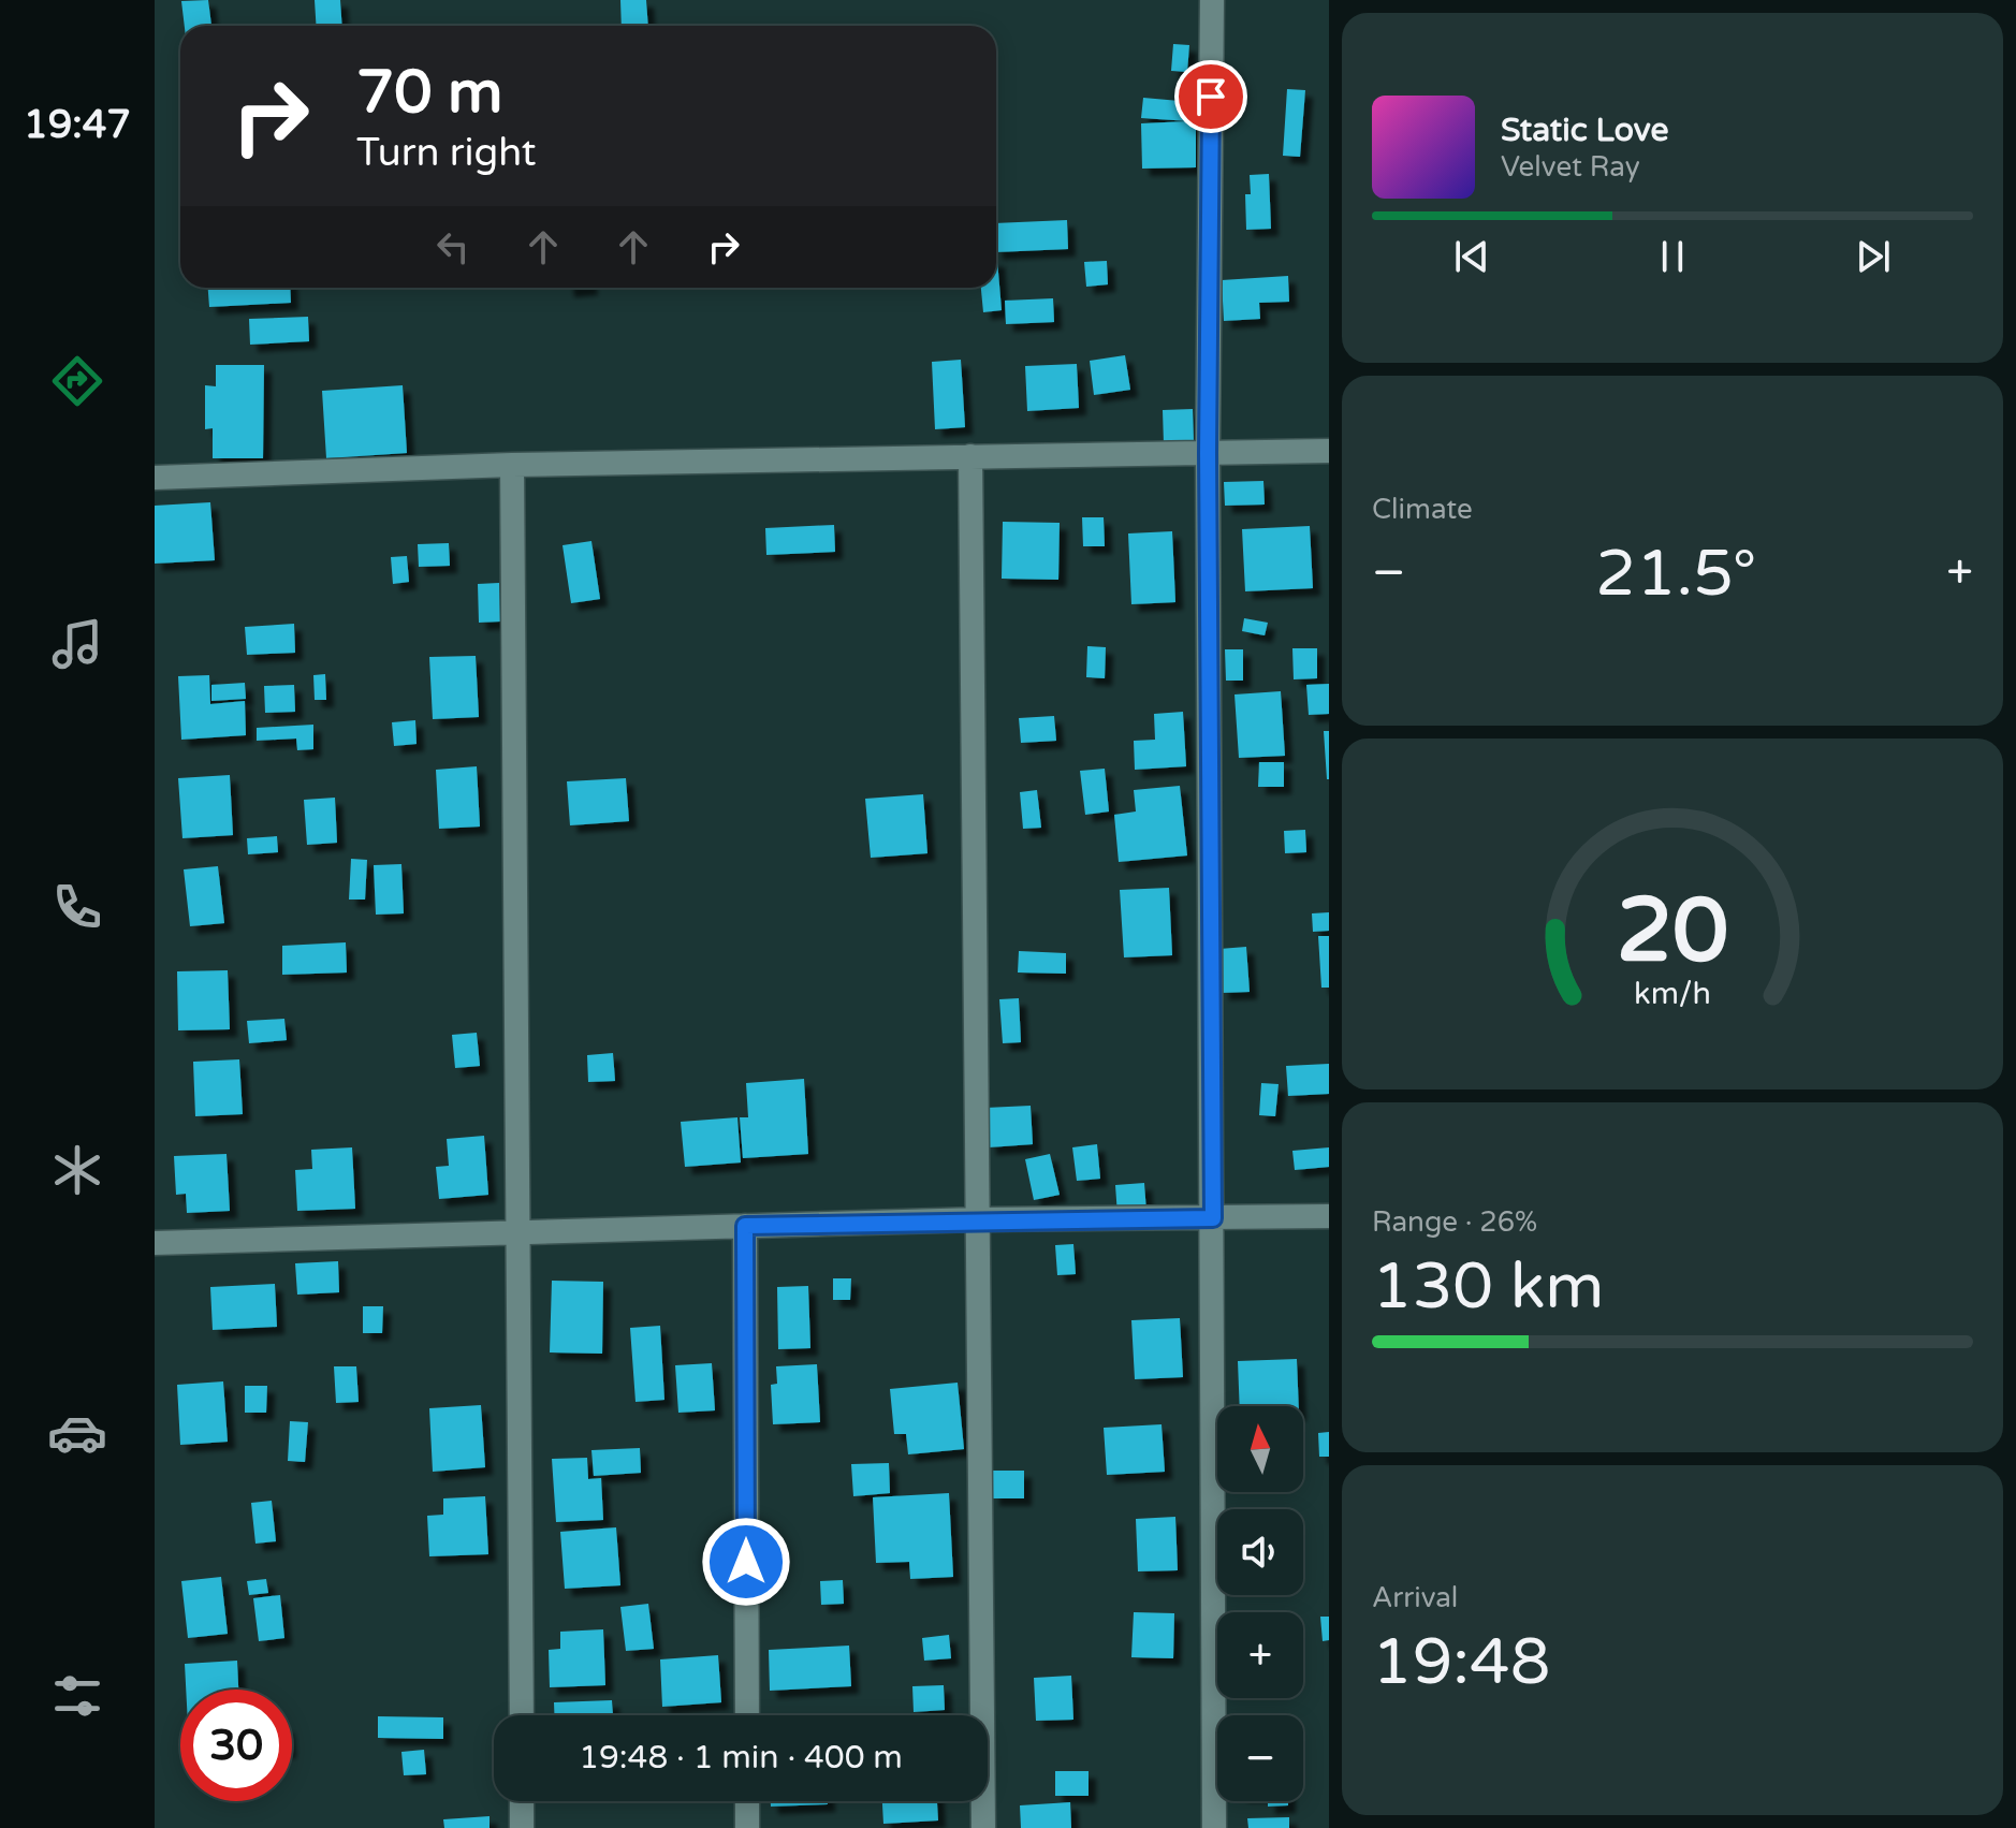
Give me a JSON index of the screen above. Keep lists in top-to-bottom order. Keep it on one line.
{"north":"top","page":{"tabs":"19:47","turn":["70 m","Turn right"],"song":["Static Love","Velvet Ray"],"tile":["Climate",["Range · 26%","130 km"],["Arrival","19:48"]],"heat":["−","21.5°","+"],"map_buttons":["+","−"],"limit":"30","trip":"19:48 · 1 min · 400 m","gauge":["20","km/h"]}}
